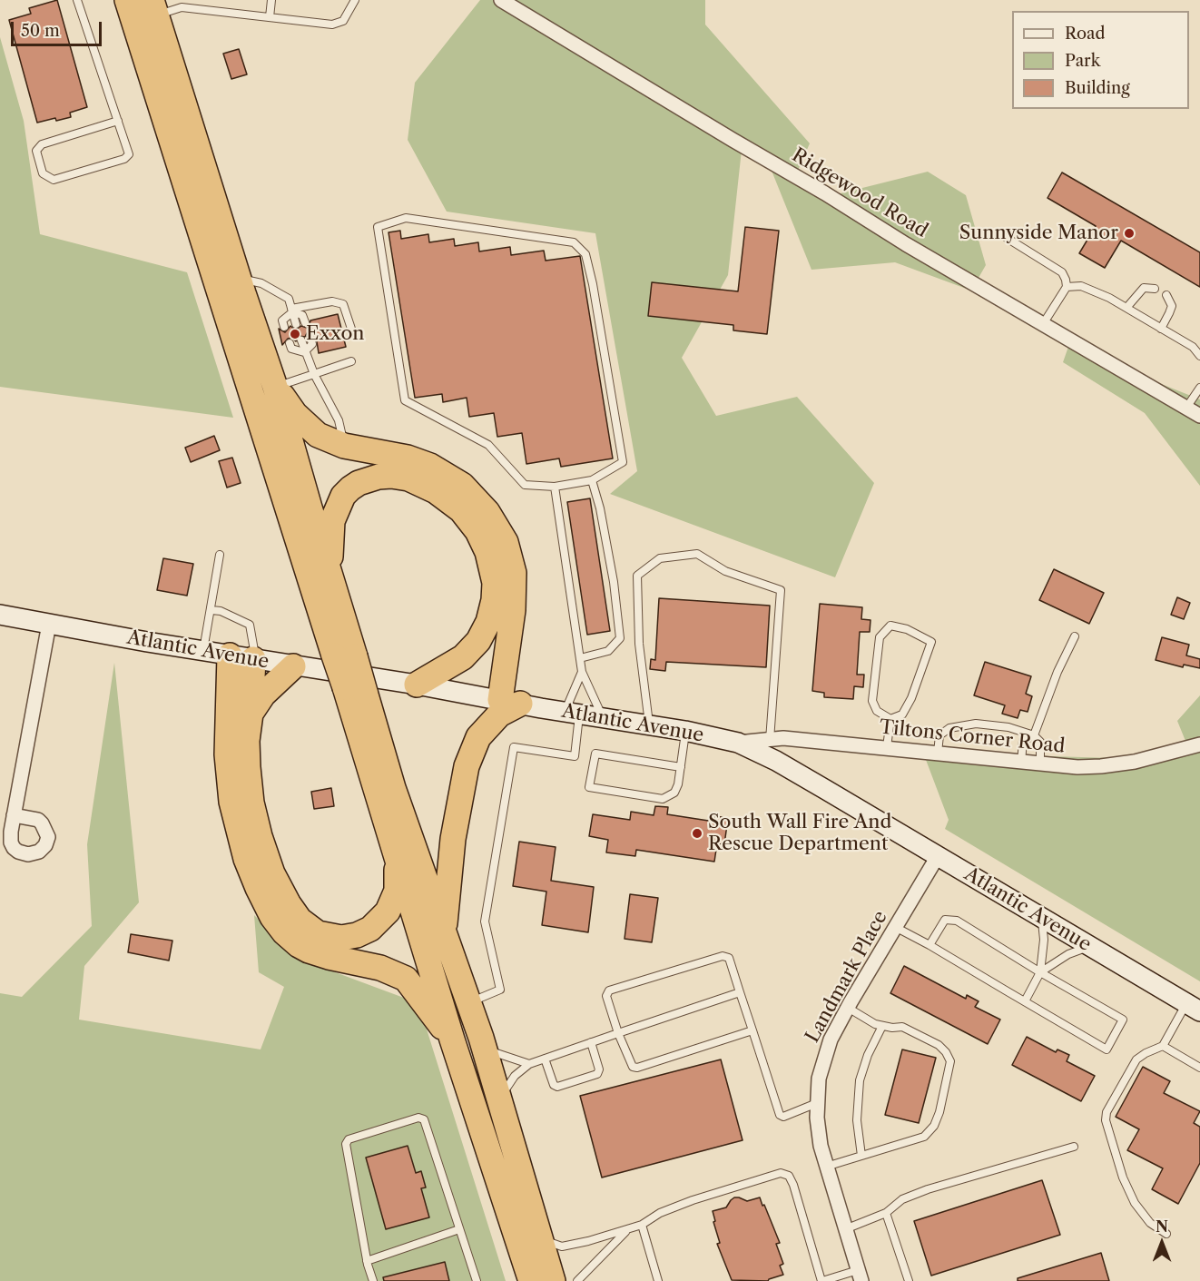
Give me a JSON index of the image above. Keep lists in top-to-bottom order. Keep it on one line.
{"streets":{"main road":["Atlantic Avenue"],"street":["Ridgewood Road","Tiltons Corner Road","Landmark Place"]},"crossings":[["Atlantic Avenue","Tiltons Corner Road"],["Atlantic Avenue","Landmark Place"]],"places":["Sunnyside Manor","Exxon","South Wall Fire And Rescue Department"],"legend":["Road","Park","Building"],"scale_bar":"50 m","north":"top"}
